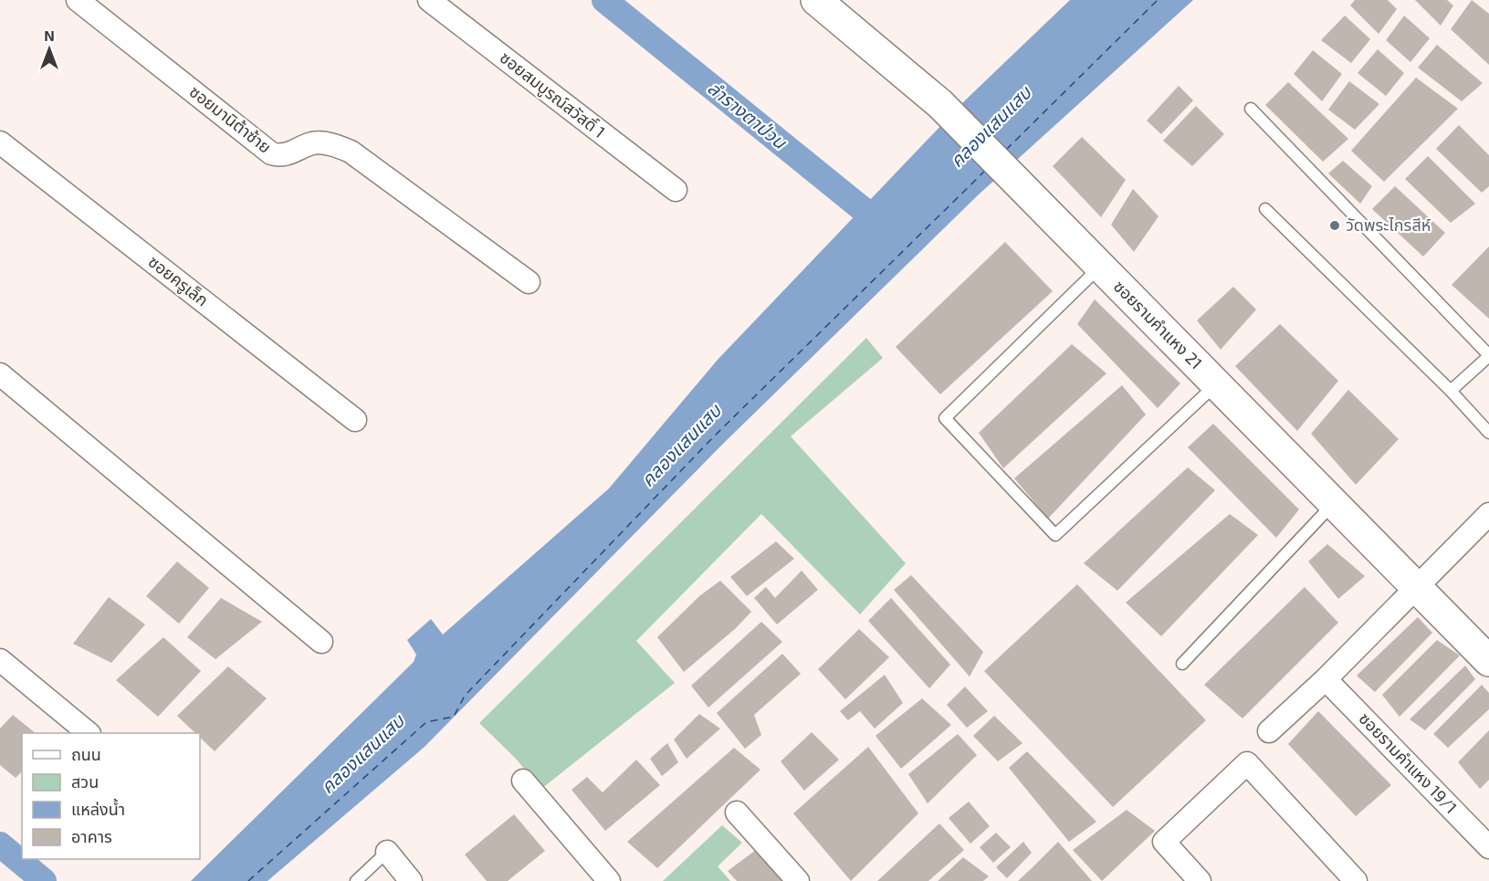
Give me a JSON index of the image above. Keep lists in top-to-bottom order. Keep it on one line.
{"streets":{"street":["ซอยสมบูรณ์สวัสดิ์ 1","ซอยมานิต้าซ้าย","ซอยครูเล็ก","ซอยรามคำแหง 21","ซอยรามคำแหง 19/1"]},"water":["ลำรางตาป่วน","คลองแสนแสบ"],"places":["วัดพระไกรสีห์"],"legend":["ถนน","สวน","แหล่งน้ำ","อาคาร"],"north":"top"}
